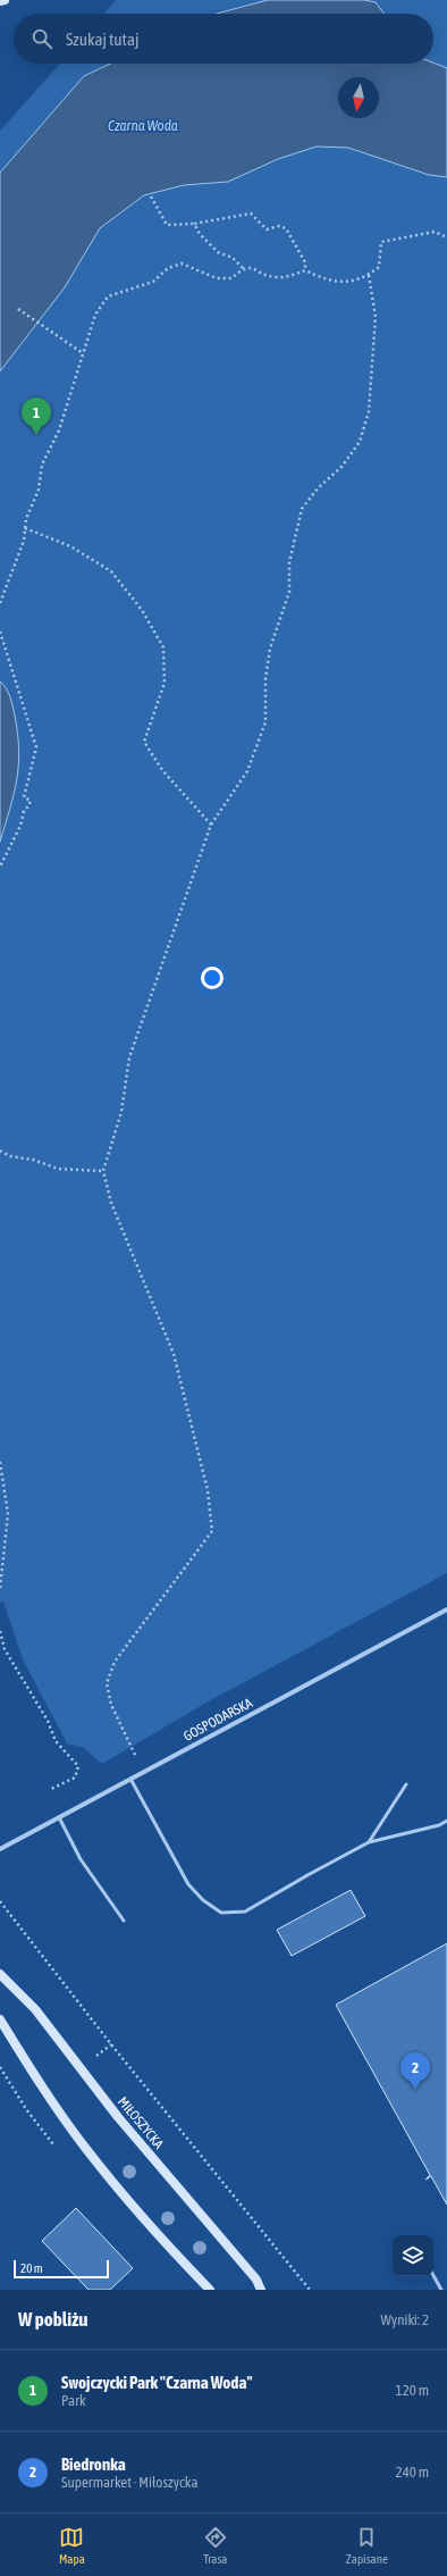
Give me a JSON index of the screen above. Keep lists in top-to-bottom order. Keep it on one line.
{"streets":{"street":["GOSPODARSKA","MIŁOSZYCKA"]},"water":["Czarna Woda"],"scale_bar":"20 m","north":"bottom","page":{"search":"Szukaj tutaj","pins":["1","2"],"scale":"20 m","heading":["W pobliżu","Wyniki: 2"],"list":[{"mark":"1","name":"Swojczycki Park \"Czarna Woda\"","note":"Park","value":"120 m"},{"mark":"2","name":"Biedronka","note":"Supermarket · Miłoszycka","value":"240 m"}],"nav":["Mapa","Trasa","Zapisane"]}}
